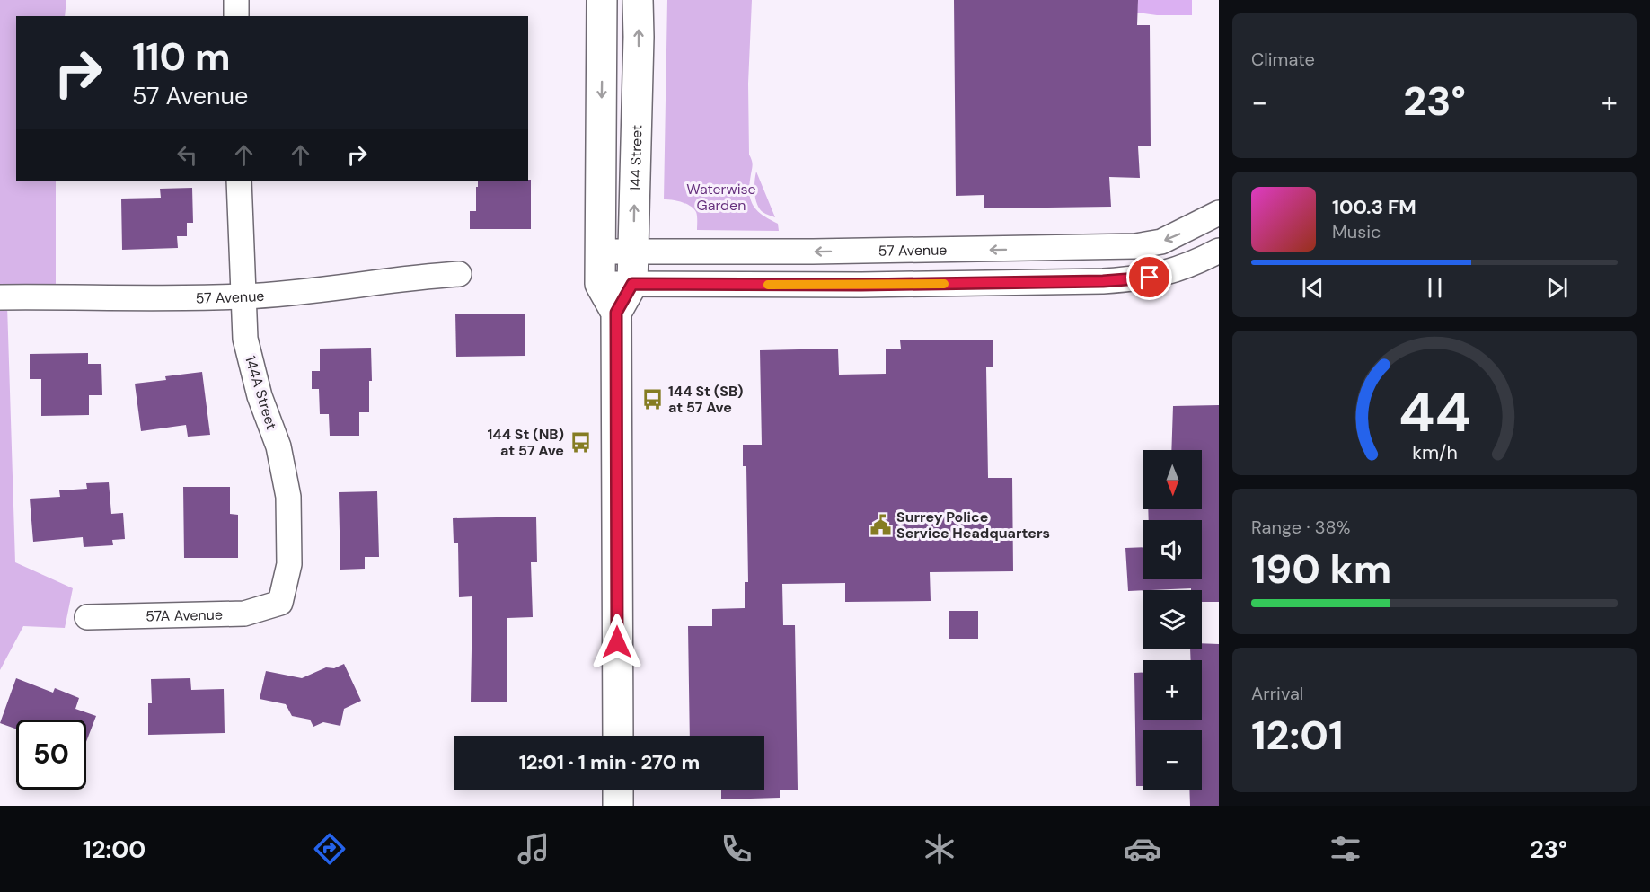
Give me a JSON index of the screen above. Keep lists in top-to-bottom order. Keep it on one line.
{"streets":{"main road":["144 Street"],"street":["57 Avenue","144A Street","57A Avenue"]},"crossings":[["144 Street","57 Avenue"],["57 Avenue","144A Street"],["144A Street","57A Avenue"]],"parks":["Waterwise Garden"],"places":{"bus stop":["144 St (SB) at 57 Ave","144 St (NB) at 57 Ave"],"public building":["Surrey Police Service Headquarters"]},"north":"bottom","page":{"tile":["Climate",["Range · 38%","190 km"],["Arrival","12:01"]],"turn":["110 m","57 Avenue"],"heat":["−","23°","+"],"song":["100.3 FM","Music"],"map_buttons":["+","−"],"limit":"50","trip":"12:01 · 1 min · 270 m","tabs":["12:00","23°"],"gauge":["44","km/h"]}}
